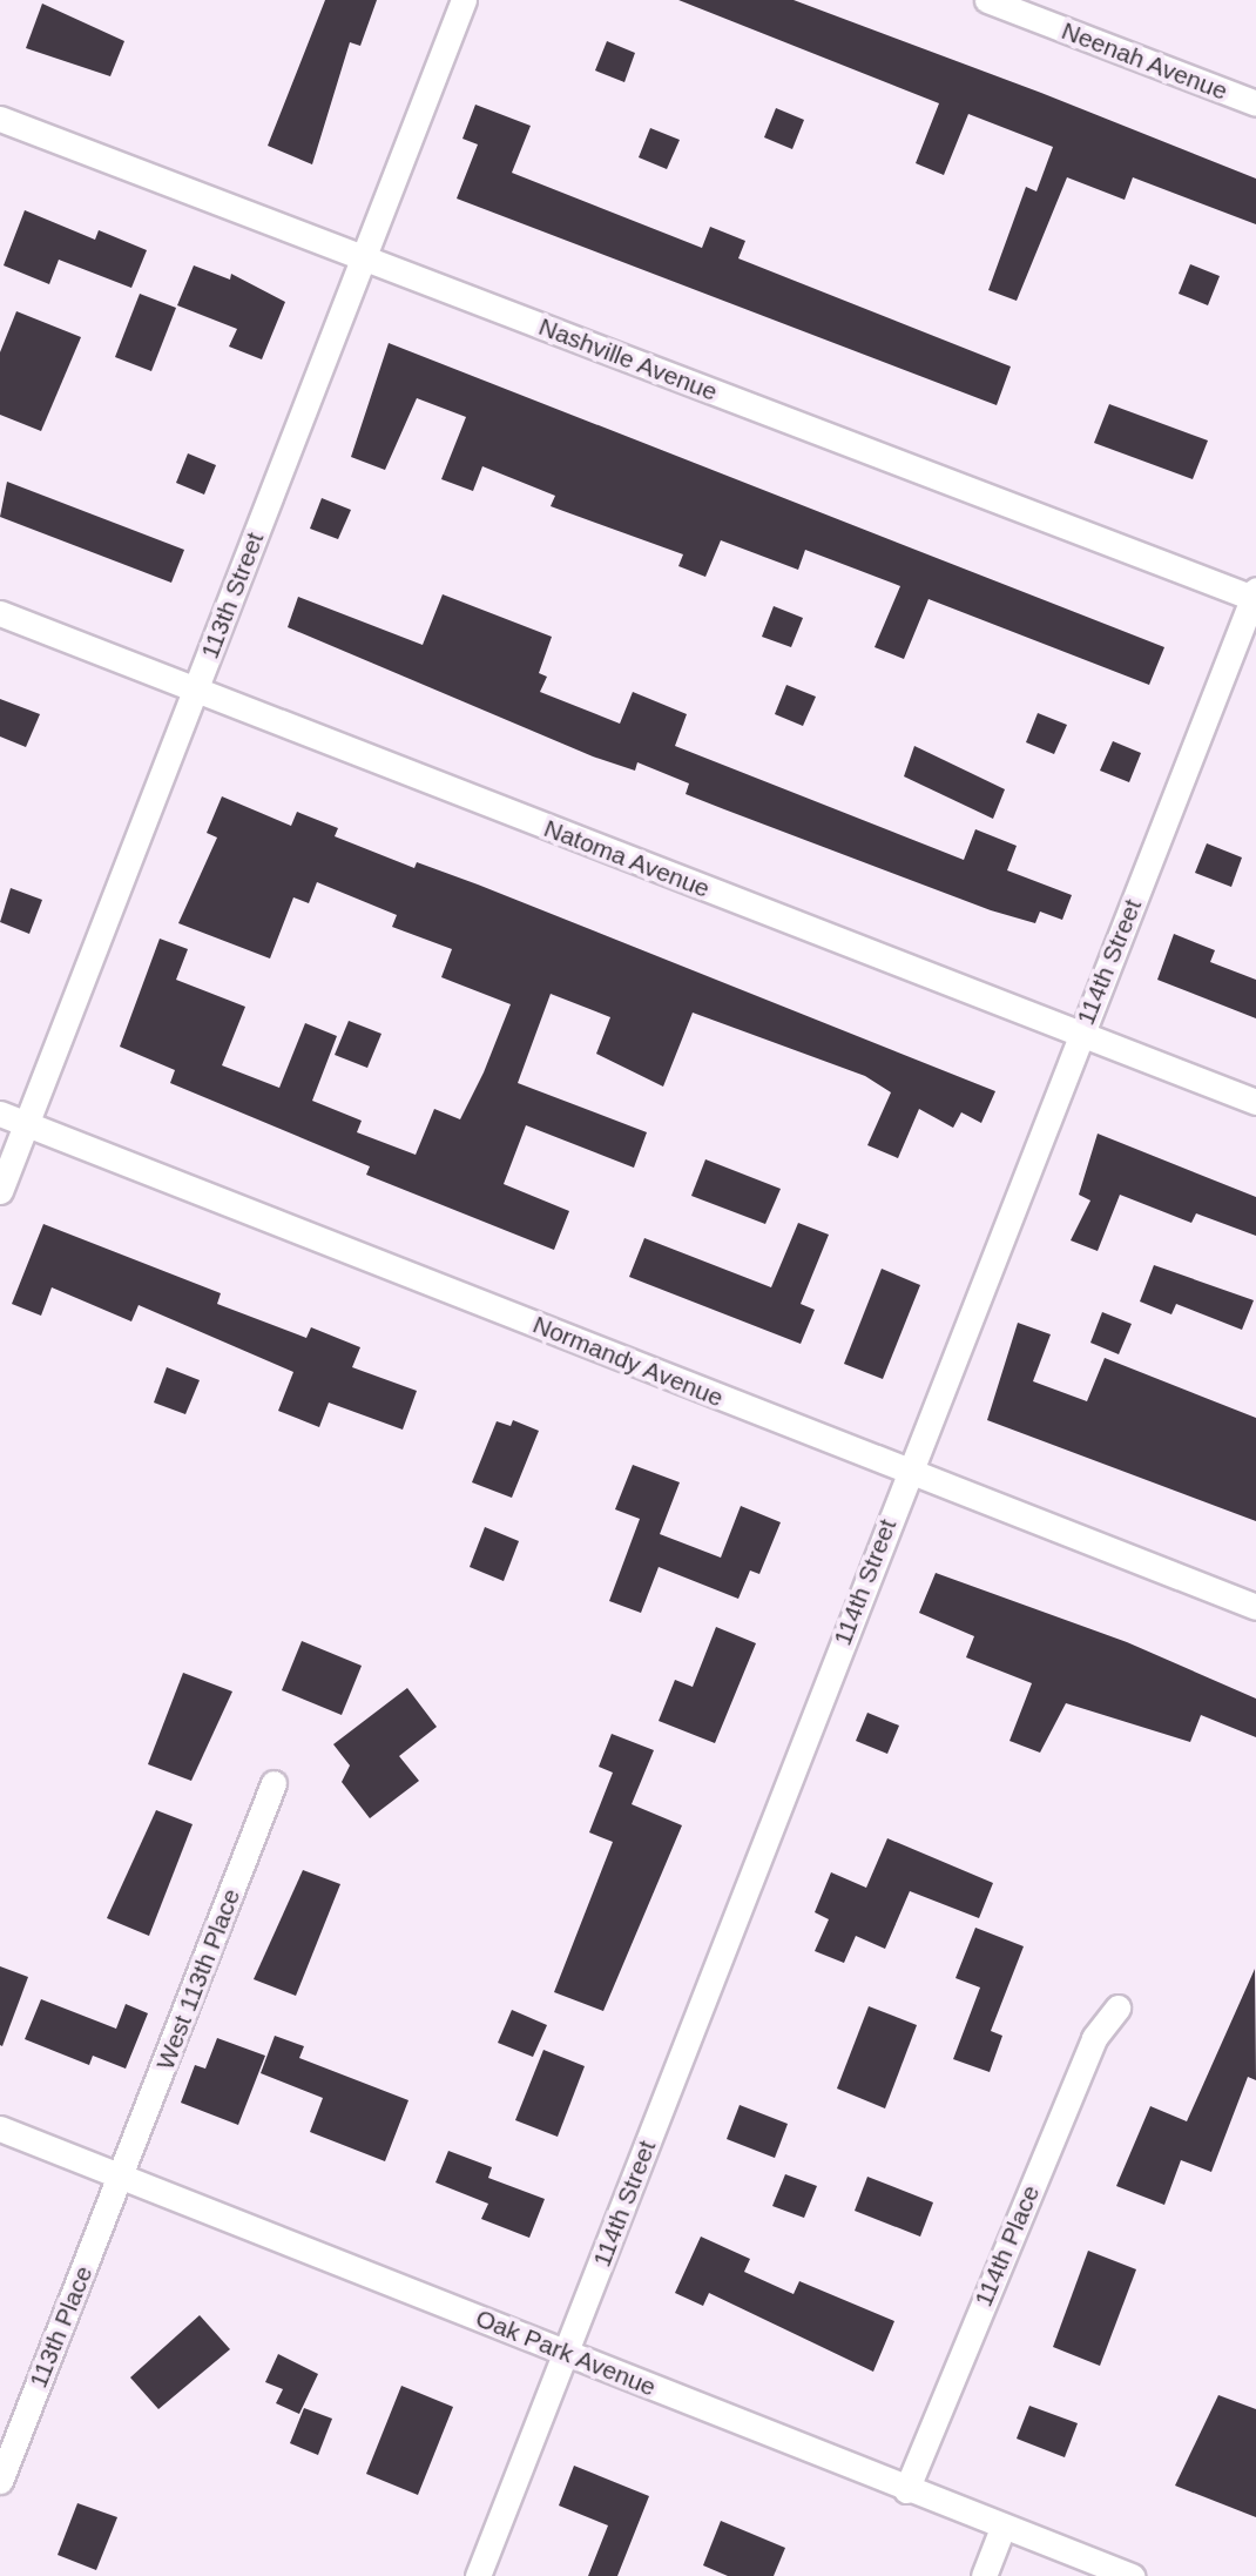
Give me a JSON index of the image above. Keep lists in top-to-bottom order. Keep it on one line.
{"streets":{"street":["Neenah Avenue","Nashville Avenue","113th Street","Natoma Avenue","114th Street","Normandy Avenue","West 113th Place","114th Place","113th Place","Oak Park Avenue"]},"crossings":[["Nashville Avenue","113th Street"],["Nashville Avenue","114th Street"],["113th Street","Natoma Avenue"],["113th Street","Normandy Avenue"],["Natoma Avenue","114th Street"],["114th Street","Normandy Avenue"],["114th Street","Oak Park Avenue"],["West 113th Place","113th Place"],["West 113th Place","Oak Park Avenue"],["114th Place","Oak Park Avenue"],["113th Place","Oak Park Avenue"]]}
